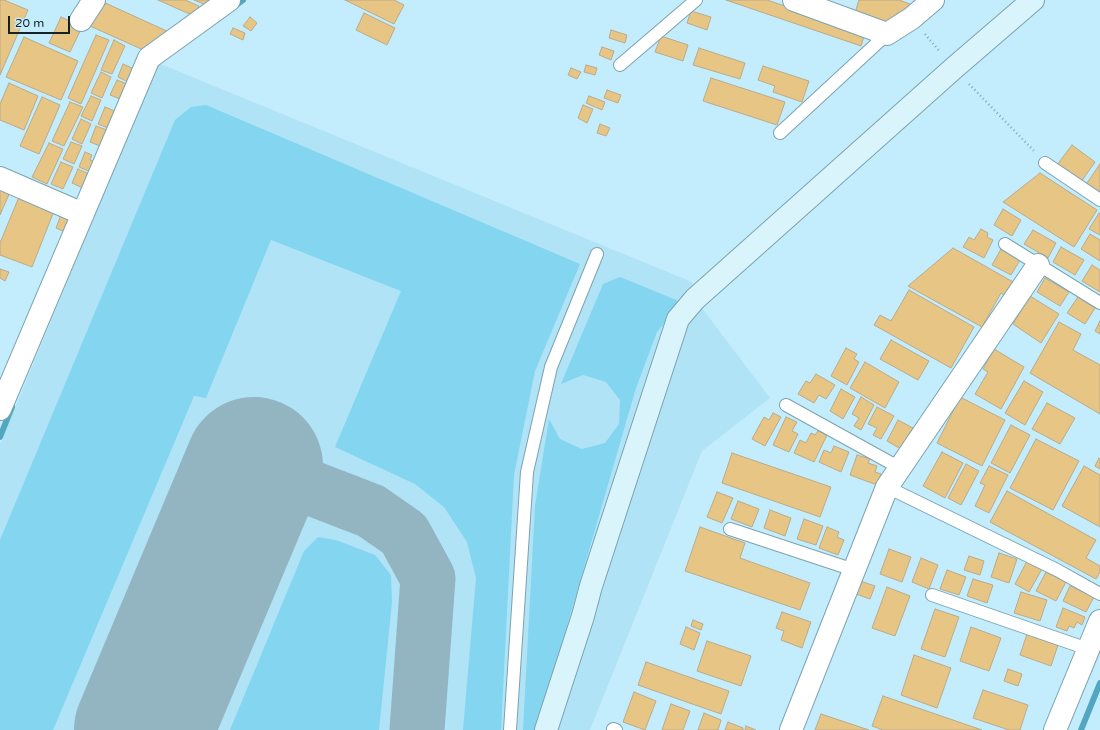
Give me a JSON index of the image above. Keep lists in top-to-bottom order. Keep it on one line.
{"scale_bar":"20 m"}
